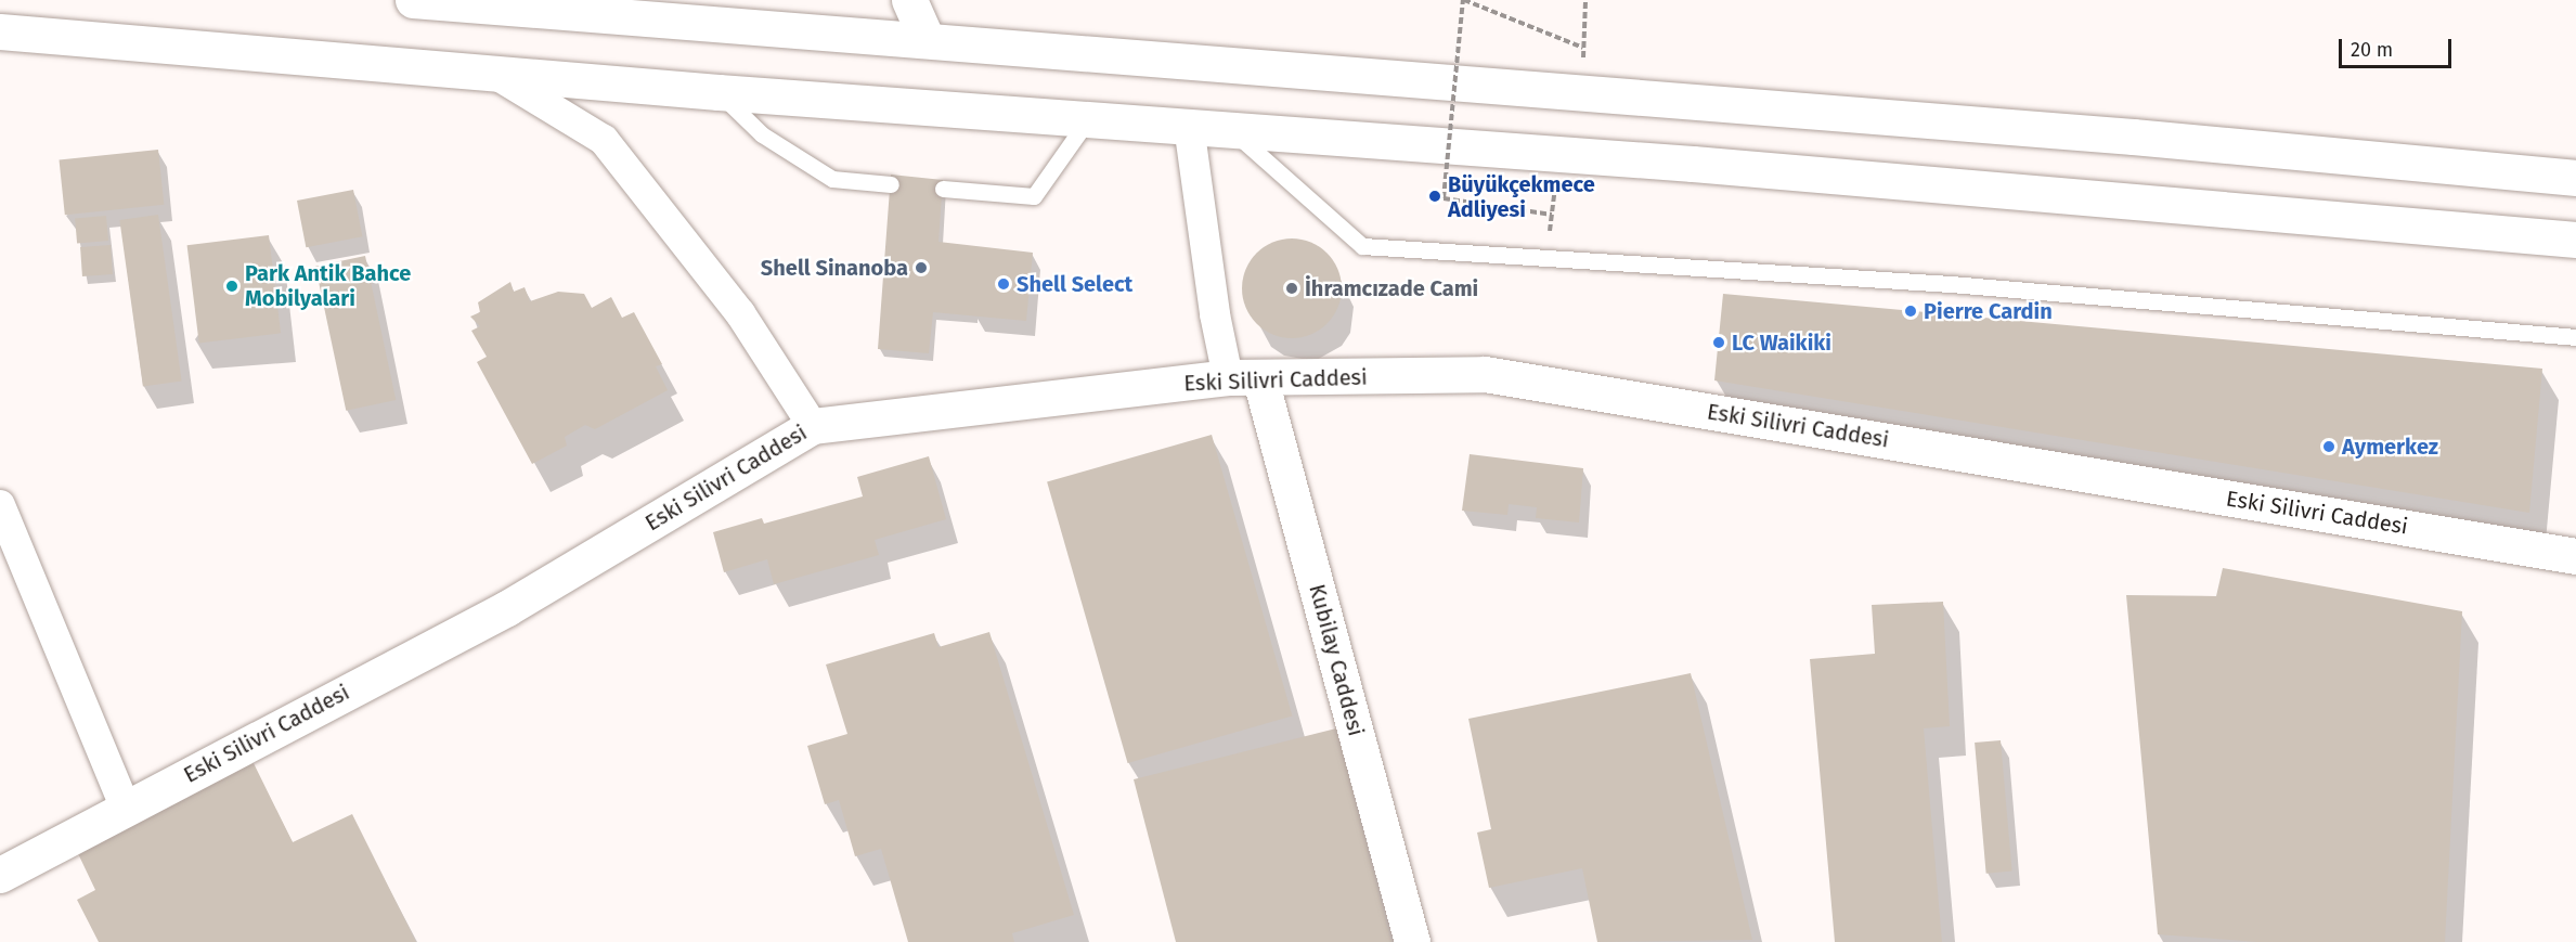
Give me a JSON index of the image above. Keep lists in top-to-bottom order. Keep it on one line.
{"streets":{"main road":["Eski Silivri Caddesi","Kubilay Caddesi"]},"crossings":[["Eski Silivri Caddesi","Kubilay Caddesi"]],"places":["Büyükçekmece Adliyesi","Shell Sinanoba","Shell Select","Park Antik Bahce Mobilyalari","İhramcızade Cami","Pierre Cardin","LC Waikiki","Aymerkez"],"scale_bar":"20 m"}
